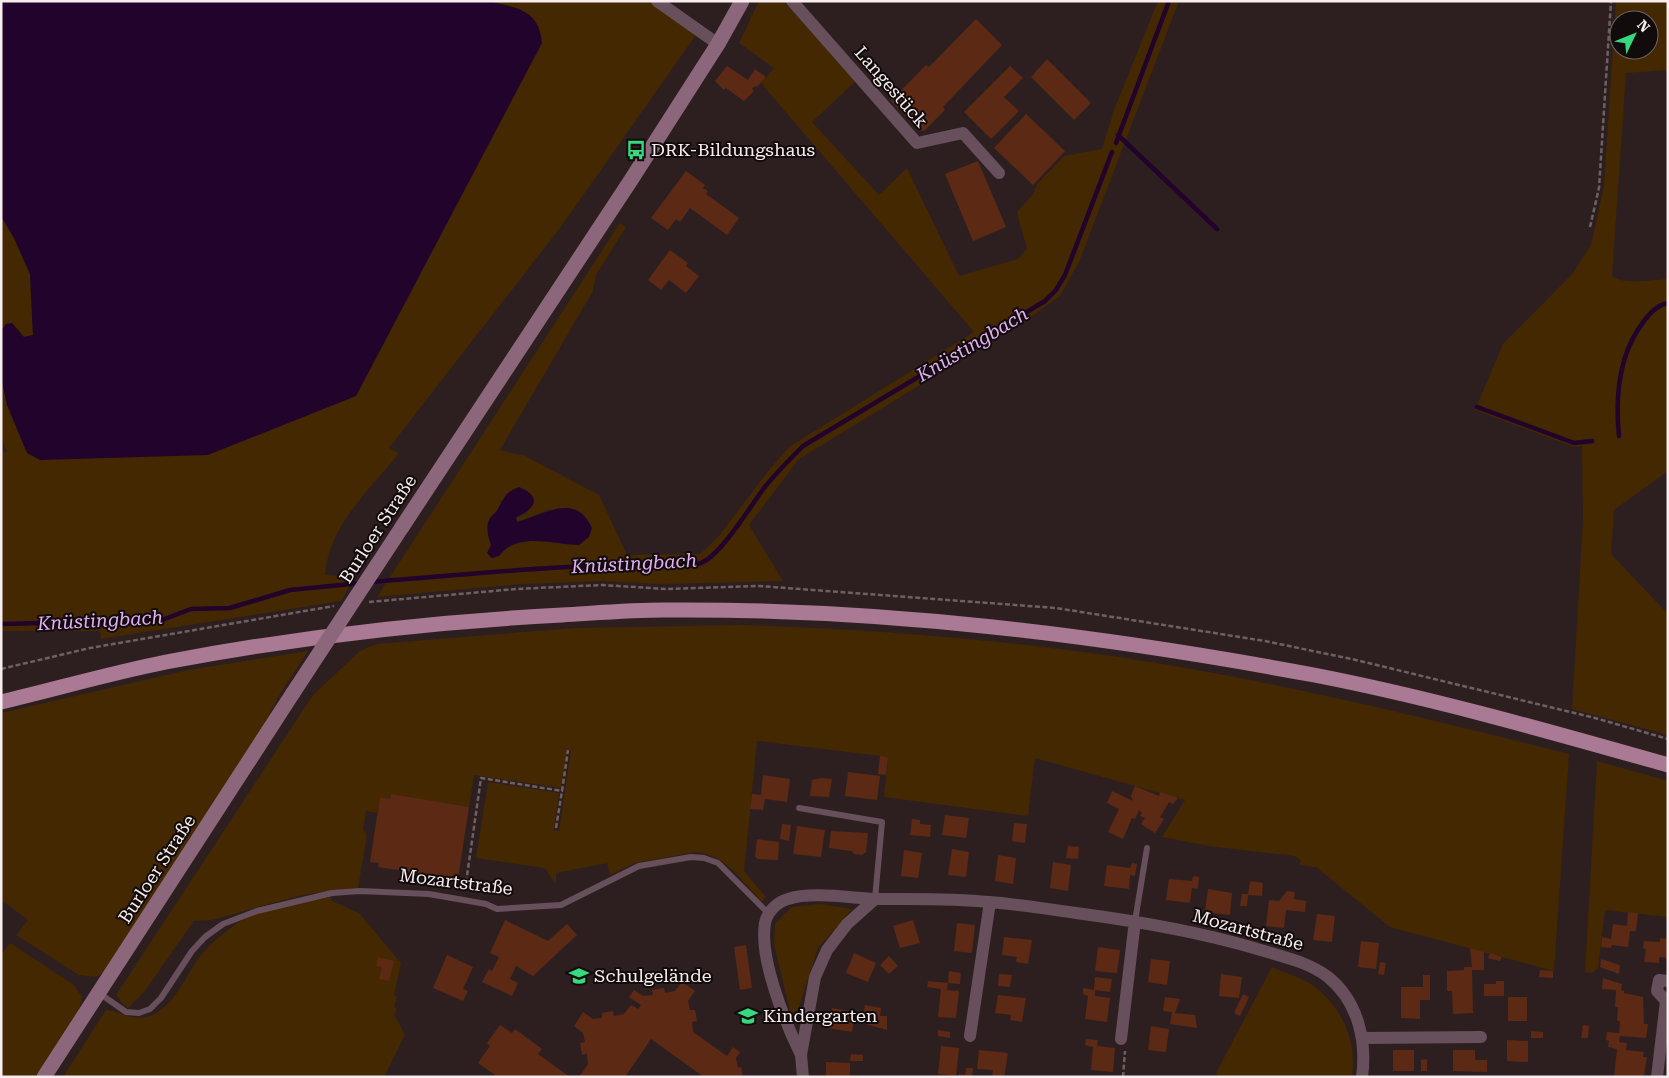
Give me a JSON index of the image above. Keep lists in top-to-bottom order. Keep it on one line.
{"streets":{"main road":["Burloer Straße"],"street":["Langestück","Mozartstraße"]},"crossings":[["Burloer Straße","Mozartstraße"]],"water":["Knüstingbach"],"places":{"bus stop":["DRK-Bildungshaus"],"school or university":["Schulgelände","Kindergarten"]},"north":"top right"}
